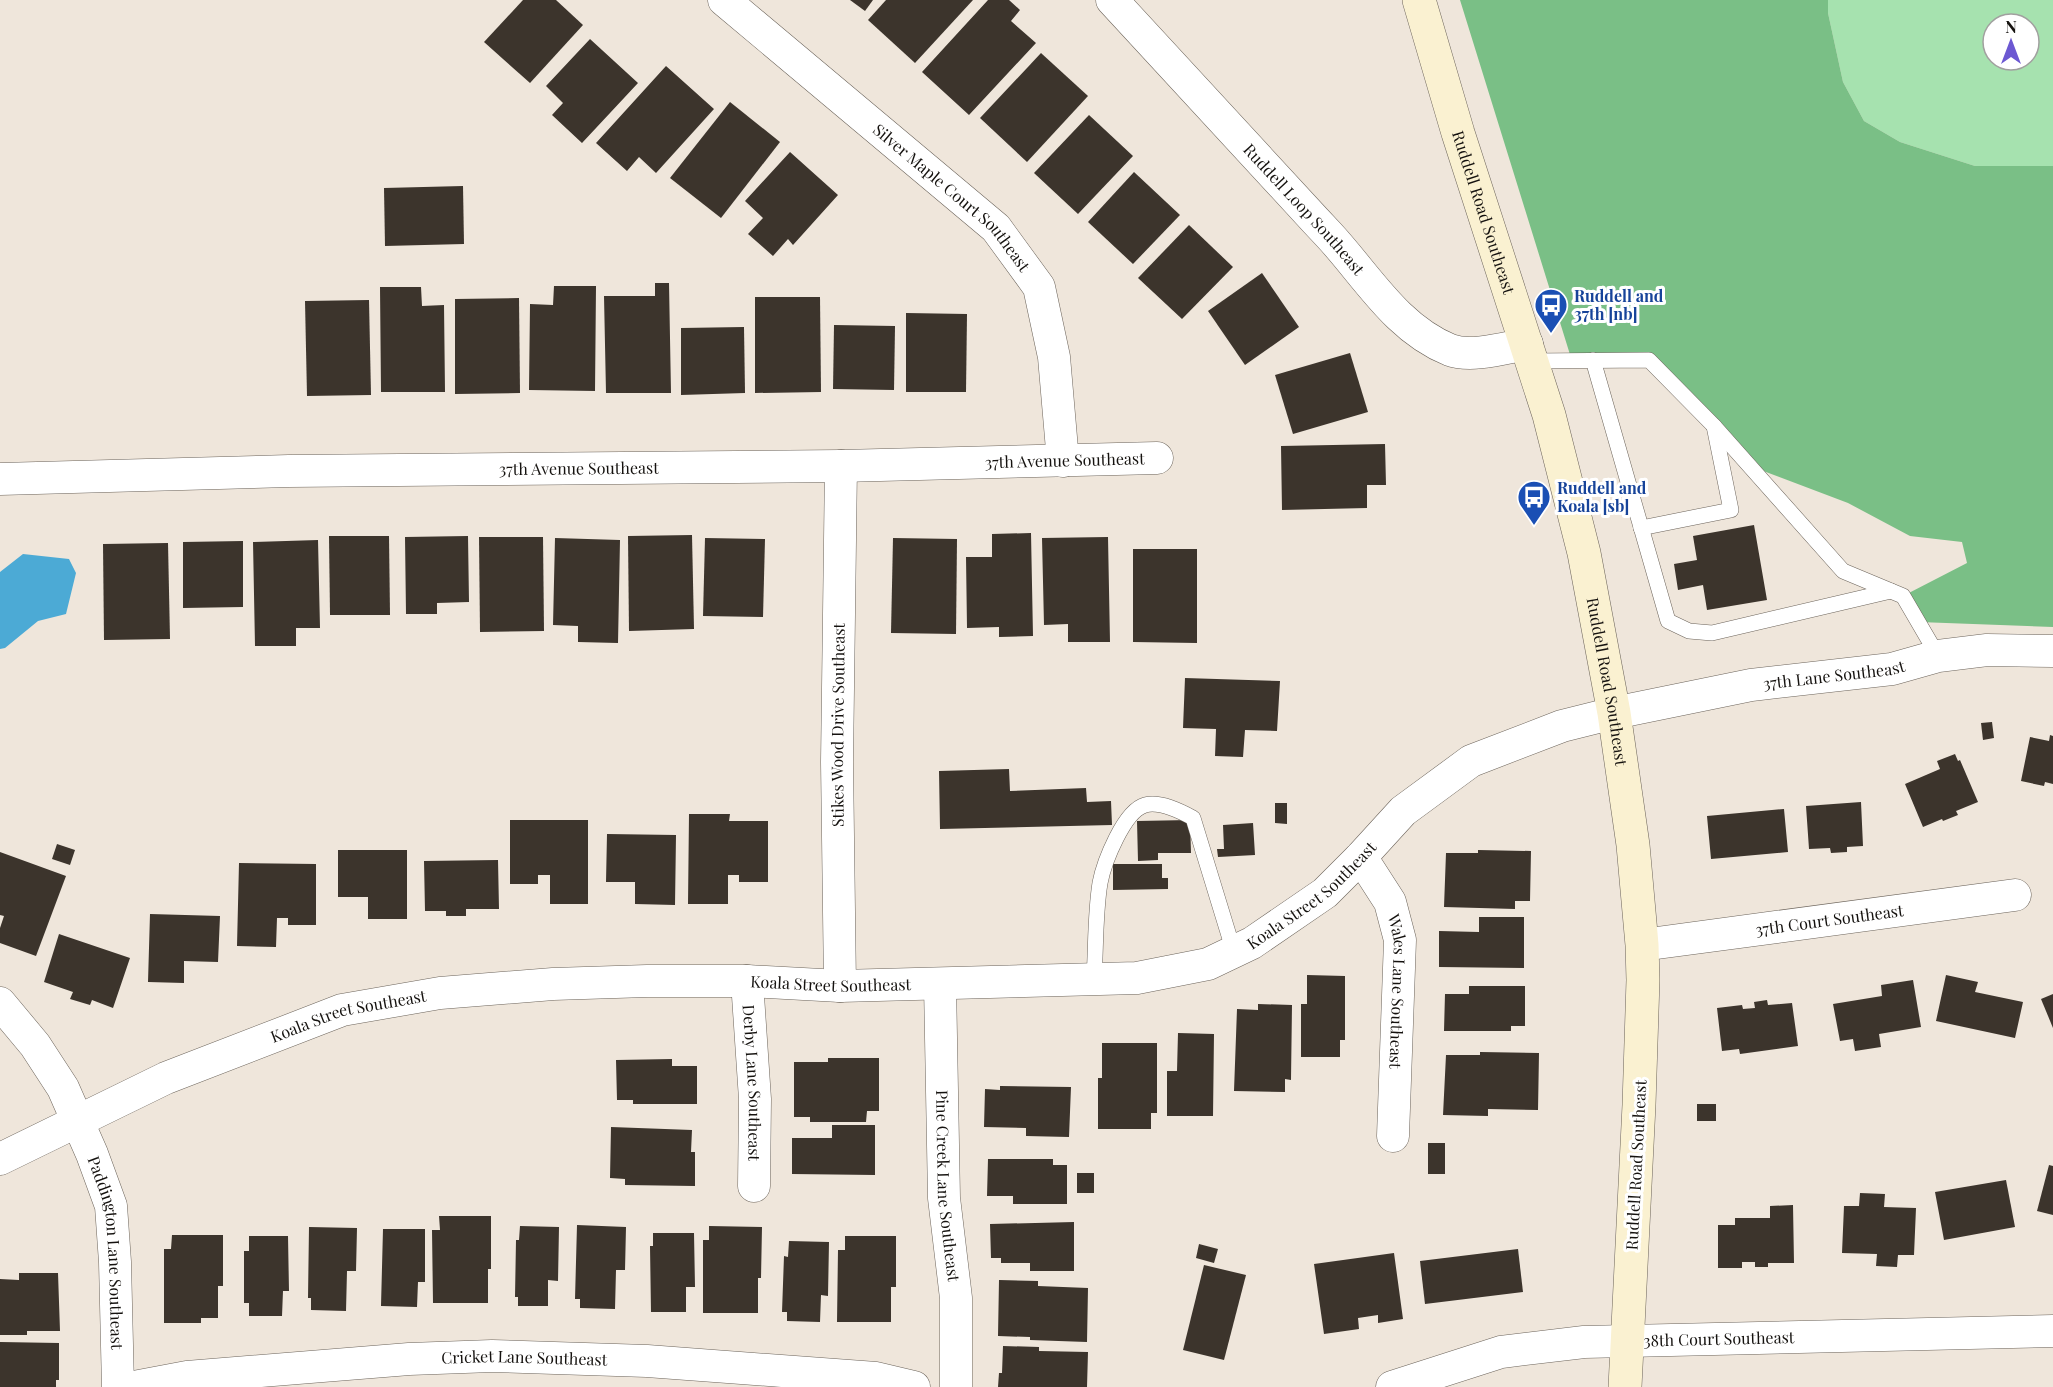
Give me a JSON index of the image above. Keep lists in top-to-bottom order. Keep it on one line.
{"streets":{"main road":["Ruddell Road Southeast"],"street":["Silver Maple Court Southeast","Ruddell Loop Southeast","37th Avenue Southeast","37th Lane Southeast","Stikes Wood Drive Southeast","Koala Street Southeast","37th Court Southeast","Wales Lane Southeast","Derby Lane Southeast","Pine Creek Lane Southeast","Paddington Lane Southeast","38th Court Southeast","Cricket Lane Southeast"]},"crossings":[["Silver Maple Court Southeast","37th Avenue Southeast"],["Ruddell Loop Southeast","Ruddell Road Southeast"],["Ruddell Road Southeast","37th Lane Southeast"],["Ruddell Road Southeast","Koala Street Southeast"],["Ruddell Road Southeast","37th Court Southeast"],["Ruddell Road Southeast","38th Court Southeast"],["37th Avenue Southeast","Stikes Wood Drive Southeast"],["37th Lane Southeast","Koala Street Southeast"],["Stikes Wood Drive Southeast","Koala Street Southeast"],["Koala Street Southeast","Wales Lane Southeast"],["Koala Street Southeast","Derby Lane Southeast"],["Koala Street Southeast","Pine Creek Lane Southeast"],["Koala Street Southeast","Paddington Lane Southeast"]],"places":{"bus stop":["Ruddell and 37th [nb]","Ruddell and Koala [sb]"]},"north":"top"}
